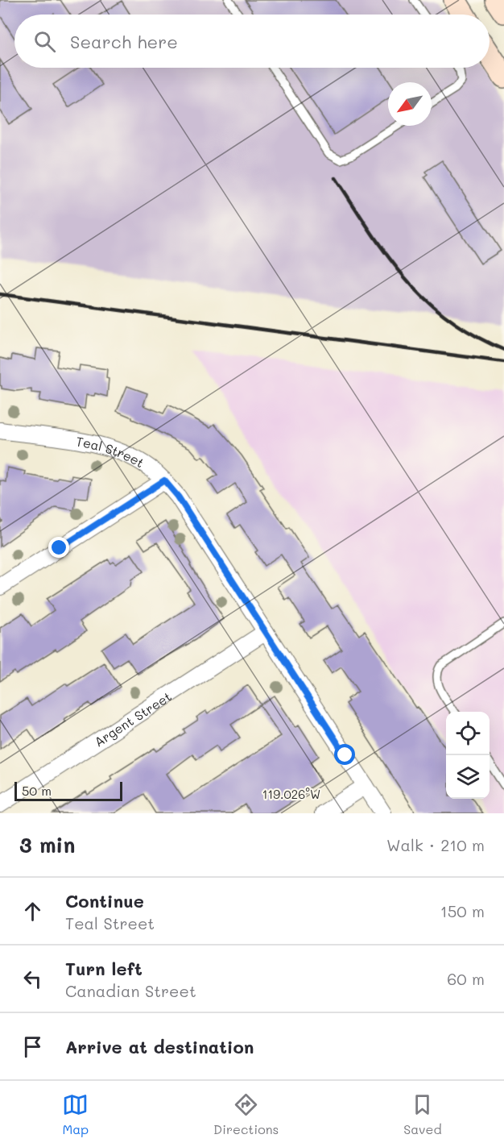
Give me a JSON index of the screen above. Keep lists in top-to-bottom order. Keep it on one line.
{"streets":{"street":["Teal Street","Argent Street"]},"crossings":[["Teal Street","Argent Street"]],"scale_bar":"50 m","north":"bottom left","page":{"search":"Search here","scale":"50 m","heading":["3 min","Walk · 210 m"],"list":[["Continue","Teal Street","150 m"],["Turn left","Canadian Street","60 m"],"Arrive at destination"],"nav":["Map","Directions","Saved"]},"coordinates":["119.026°W"]}
